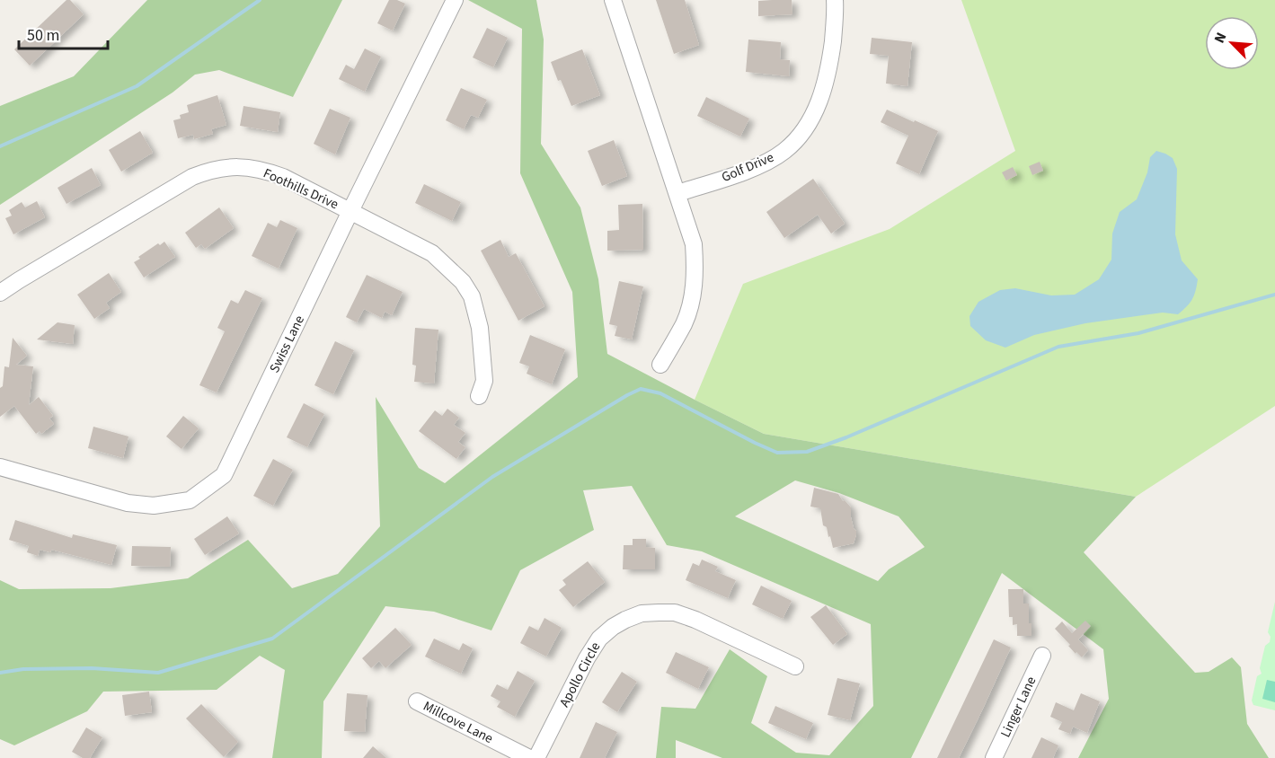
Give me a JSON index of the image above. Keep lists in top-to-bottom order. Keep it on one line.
{"streets":{"street":["Golf Drive","Foothills Drive","Swiss Lane","Apollo Circle","Linger Lane","Millcove Lane"]},"crossings":[["Foothills Drive","Swiss Lane"]],"scale_bar":"50 m","north":"top left"}
